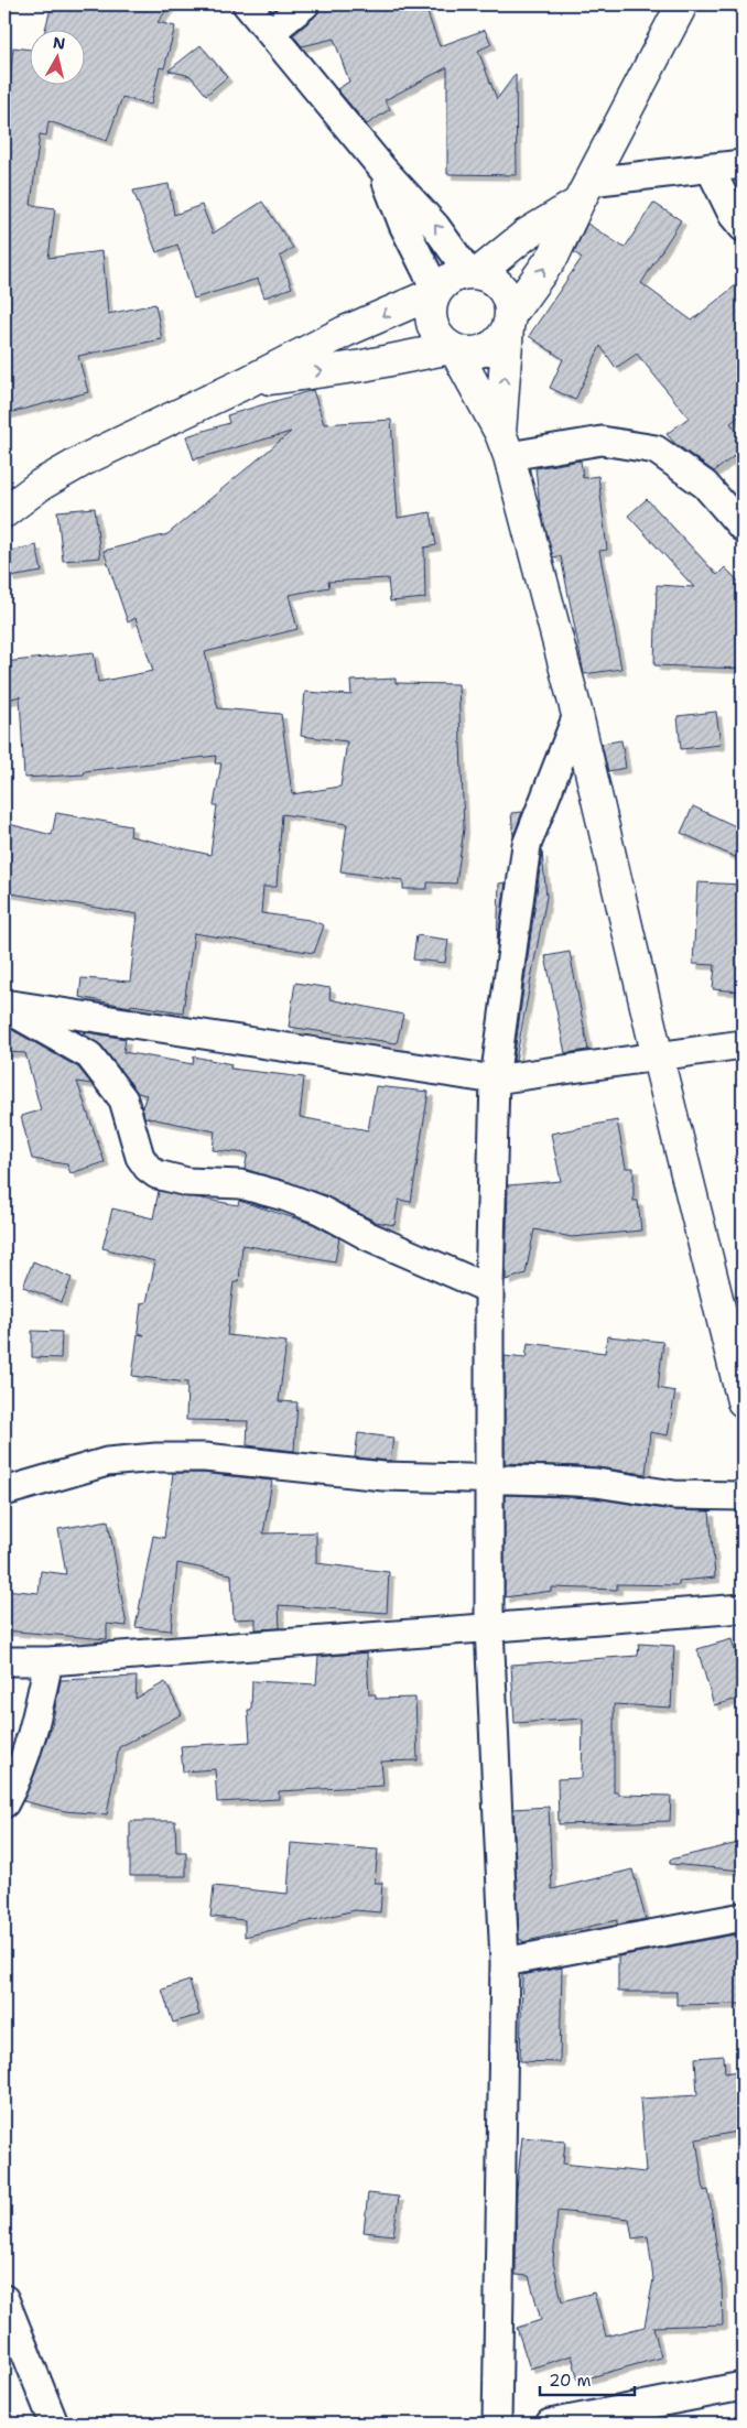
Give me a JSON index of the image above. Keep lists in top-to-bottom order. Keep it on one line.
{"scale_bar":"20 m","north":"top"}
